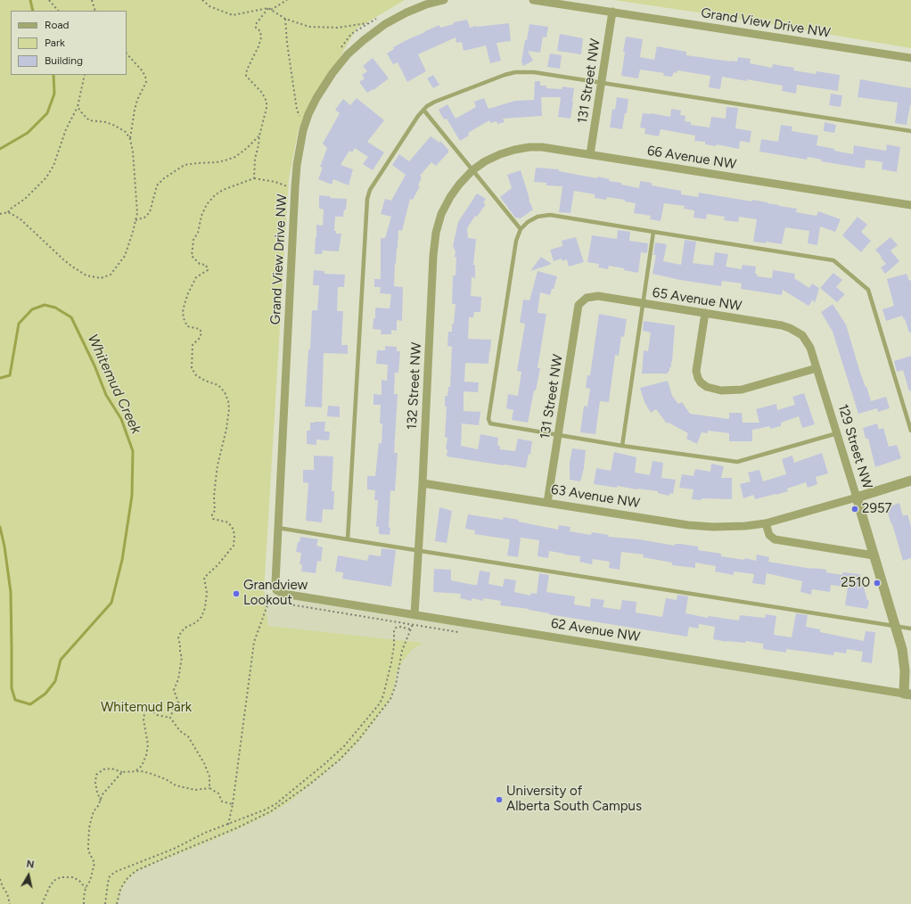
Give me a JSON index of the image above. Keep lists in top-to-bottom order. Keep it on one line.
{"streets":{"street":["Grand View Drive NW","131 Street NW","66 Avenue NW","65 Avenue NW","132 Street NW","129 Street NW","63 Avenue NW","62 Avenue NW"]},"crossings":[["Grand View Drive NW","131 Street NW"],["Grand View Drive NW","62 Avenue NW"],["131 Street NW","66 Avenue NW"],["131 Street NW","65 Avenue NW"],["131 Street NW","63 Avenue NW"],["66 Avenue NW","132 Street NW"],["65 Avenue NW","129 Street NW"],["132 Street NW","63 Avenue NW"],["132 Street NW","62 Avenue NW"],["129 Street NW","63 Avenue NW"],["129 Street NW","62 Avenue NW"]],"water":["Whitemud Creek"],"parks":["Whitemud Park"],"places":["2957","2510","Grandview Lookout","University of Alberta South Campus"],"legend":["Road","Park","Building"],"north":"top"}
